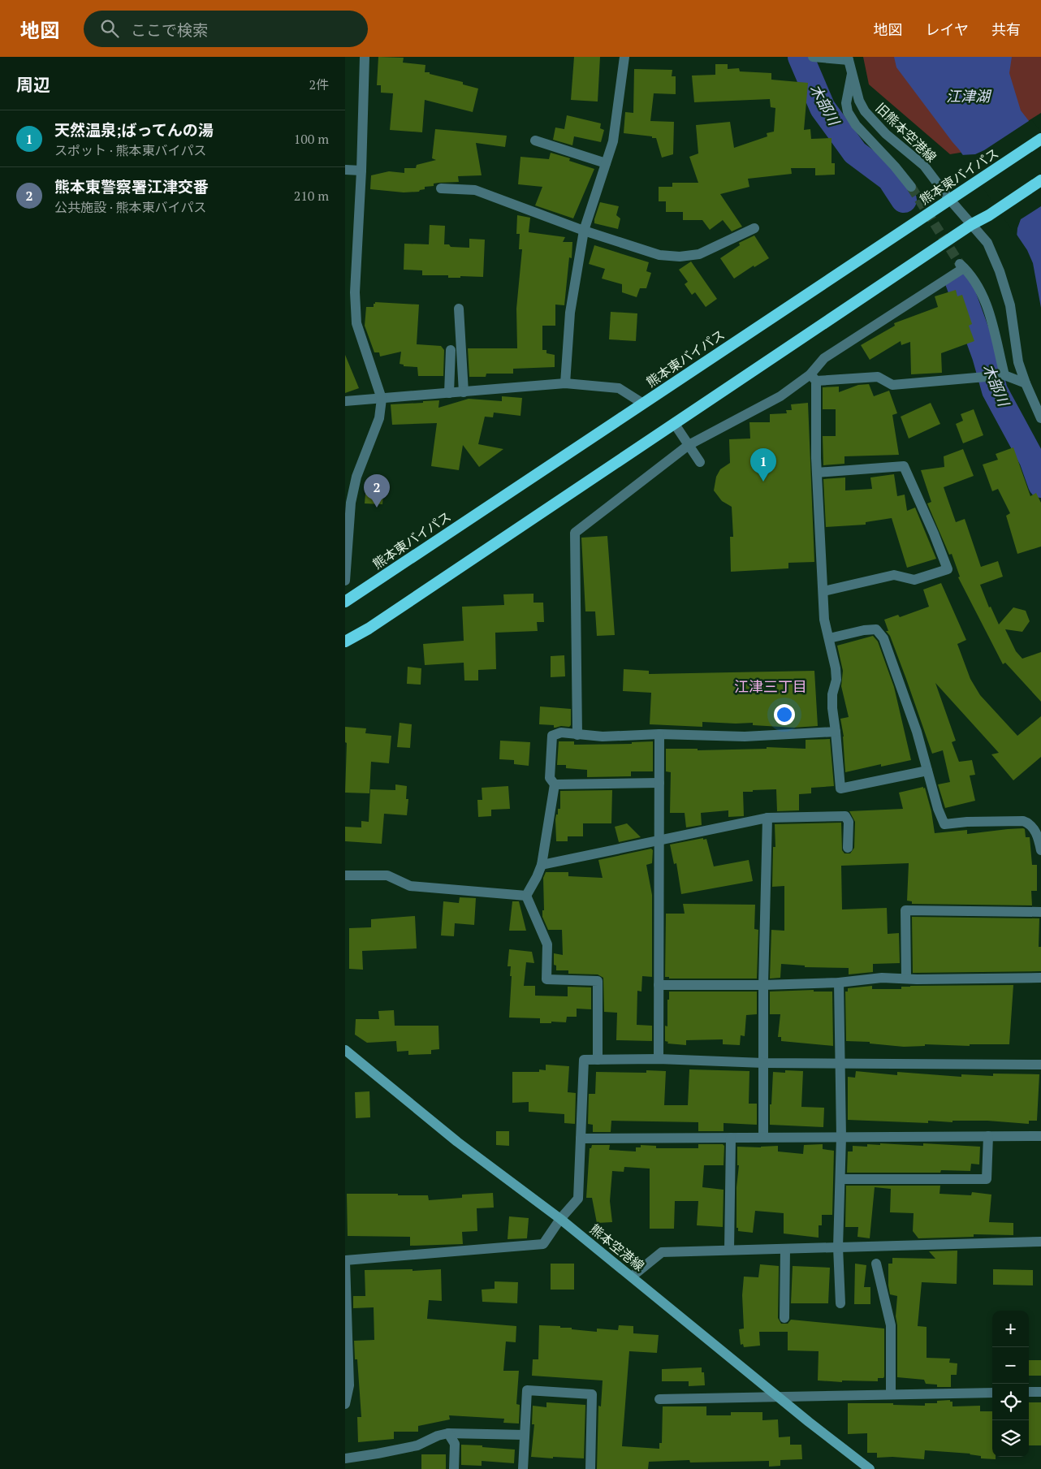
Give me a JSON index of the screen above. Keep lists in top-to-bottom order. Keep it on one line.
{"streets":{"highway":["熊本東バイパス"],"main road":["熊本空港線"],"street":["旧熊本空港線"]},"crossings":[["旧熊本空港線","熊本東バイパス"]],"districts":["江津三丁目"],"water":["江津湖","木部川"],"page":{"header":"地図","search":"ここで検索","nav":["地図","レイヤ","共有"],"heading":["周辺","2件"],"list":[{"mark":"1","name":"天然温泉;ばってんの湯","note":"スポット · 熊本東バイパス","value":"100 m"},{"mark":"2","name":"熊本東警察署江津交番","note":"公共施設 · 熊本東バイパス","value":"210 m"}],"pins":["1","2"],"map_buttons":["+","−"]}}
